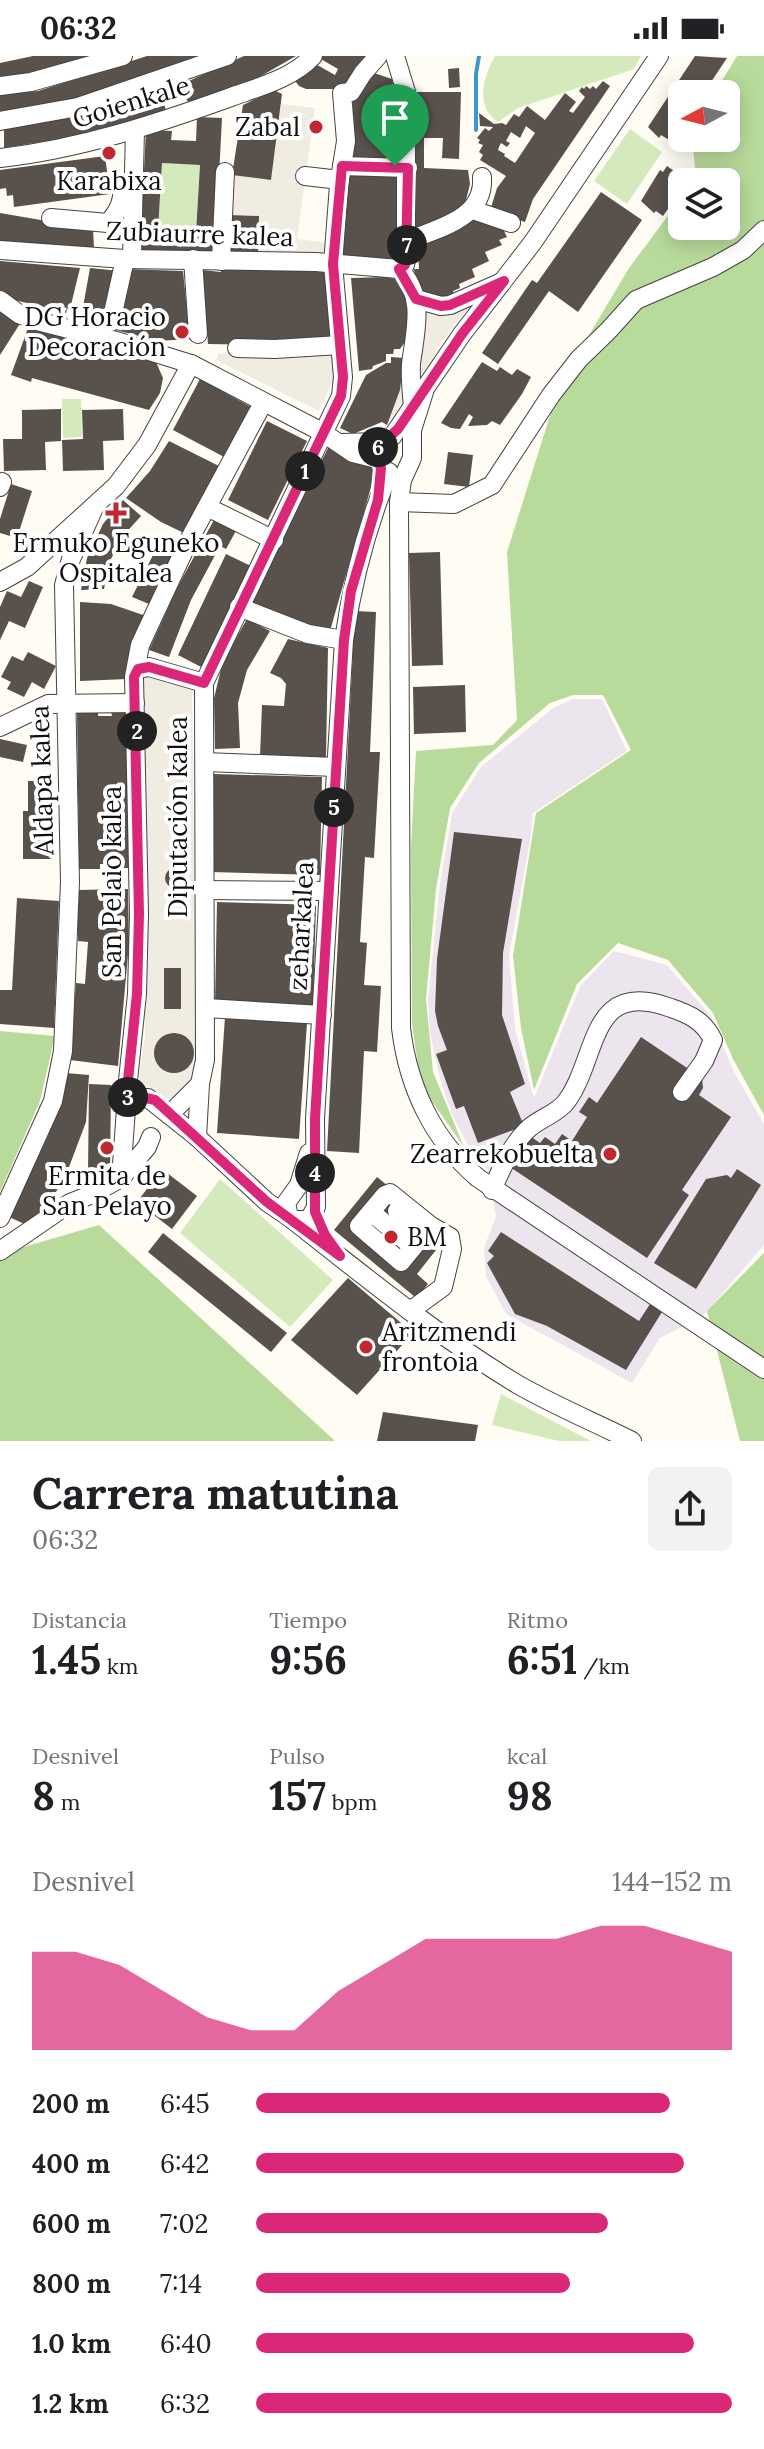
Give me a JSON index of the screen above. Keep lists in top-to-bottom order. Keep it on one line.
{"streets":{"street":["Goienkale","Zubiaurre kalea","Aldapa kalea","Diputación kalea","San Pelaio kalea","zeharkalea"]},"crossings":[["Zubiaurre kalea","Diputación kalea"]],"places":{"other":["Zabal","Karabixa","DG Horacio Decoración","Ermita de San Pelayo","Zearrekobuelta","BM","Aritzmendi frontoia"],"health":["Ermuko Eguneko Ospitalea"]},"north":"left","page":{"status":"06:32","pins":["7","6","1","2","5","3","4"],"heading":["Carrera matutina","06:32"],"stats":[["Distancia","1.45 km"],["Tiempo","9:56"],["Ritmo","6:51 /km"],["Desnivel","8 m"],["Pulso","157 bpm"],["kcal","98"]],"chart":["Desnivel","144–152 m"],"list":[{"name":"200 m","note":"6:45"},{"name":"400 m","note":"6:42"},{"name":"600 m","note":"7:02"},{"name":"800 m","note":"7:14"},{"name":"1.0 km","note":"6:40"},{"name":"1.2 km","note":"6:32"}]}}
